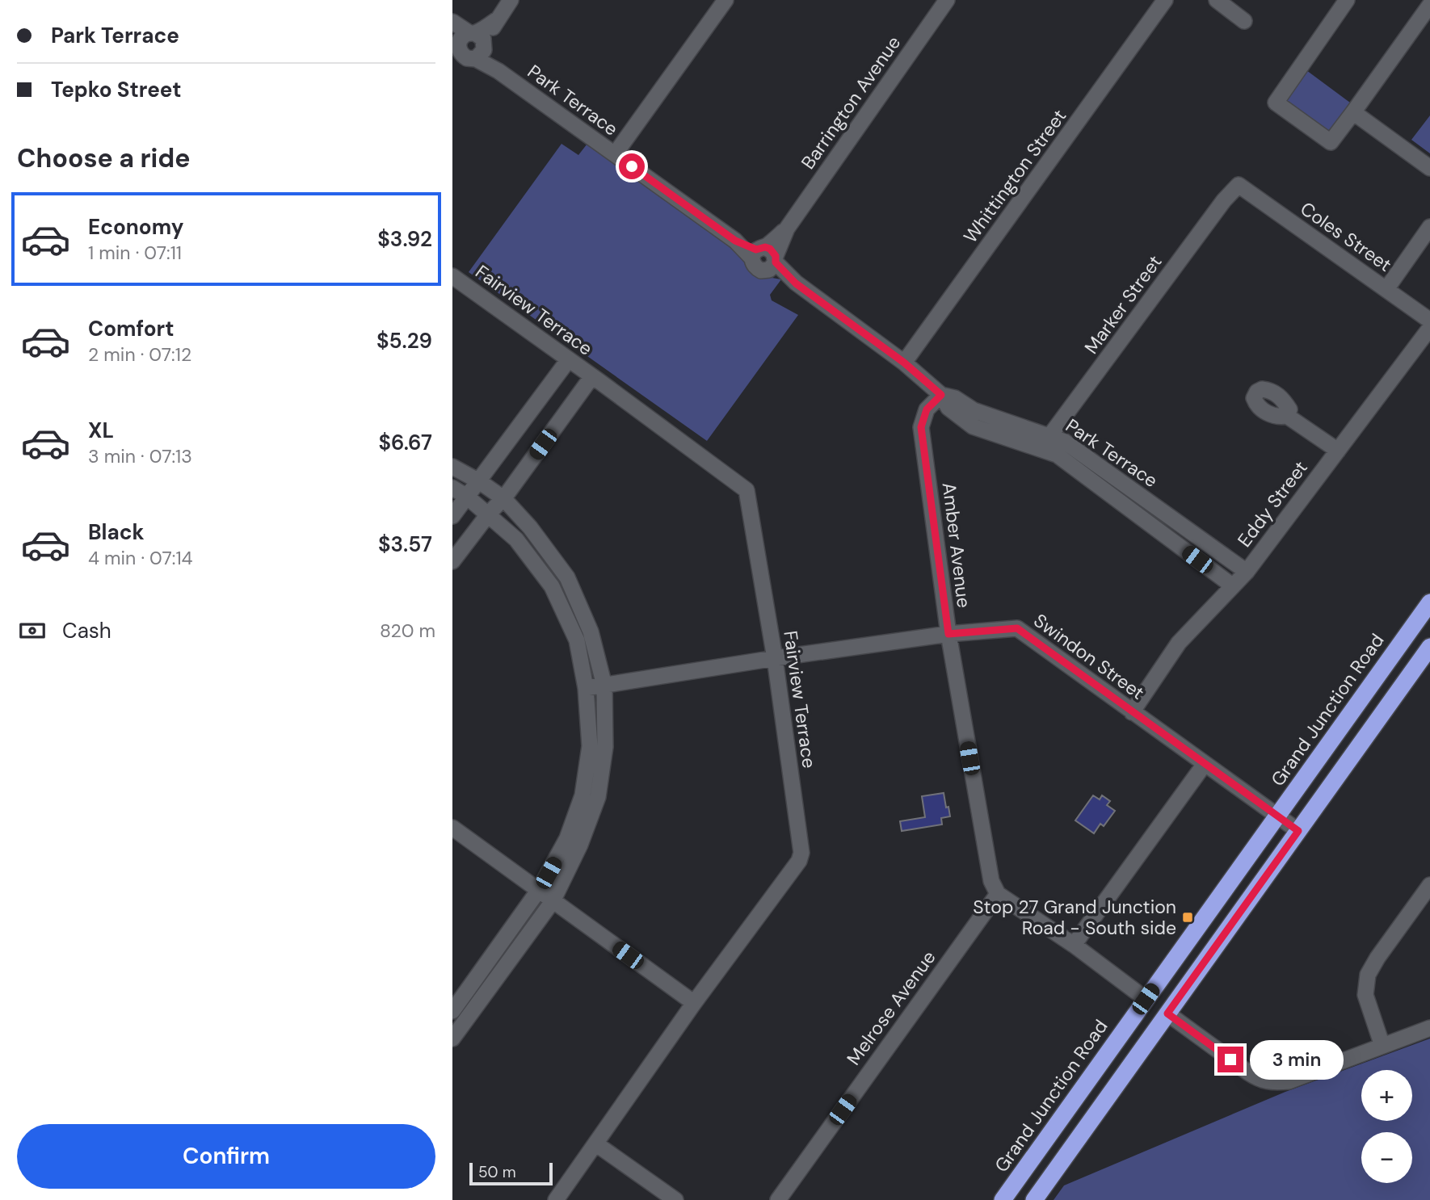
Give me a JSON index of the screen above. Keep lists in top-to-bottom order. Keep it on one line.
{"streets":{"highway":["Grand Junction Road"],"street":["Park Terrace","Barrington Avenue","Whittington Street","Coles Street","Marker Street","Fairview Terrace","Eddy Street","Amber Avenue","Swindon Street","Melrose Avenue"]},"crossings":[["Park Terrace","Barrington Avenue"],["Park Terrace","Whittington Street"],["Park Terrace","Marker Street"],["Park Terrace","Eddy Street"],["Park Terrace","Amber Avenue"],["Coles Street","Marker Street"],["Fairview Terrace","Swindon Street"],["Eddy Street","Swindon Street"],["Amber Avenue","Swindon Street"],["Amber Avenue","Melrose Avenue"],["Swindon Street","Grand Junction Road"]],"places":{"transit":["Stop 27 Grand Junction Road - South side"]},"scale_bar":"50 m","page":{"banner":["Park Terrace","Tepko Street"],"heading":"Choose a ride","list":[{"name":"Economy","note":"1 min · 07:11","value":"$3.92"},{"name":"Comfort","note":"2 min · 07:12","value":"$5.29"},{"name":"XL","note":"3 min · 07:13","value":"$6.67"},{"name":"Black","note":"4 min · 07:14","value":"$3.57"}],"pay":["Cash","820 m"],"bubble":"3 min","map_buttons":["+","−"],"buttons":"Confirm","scale":"50 m"}}
